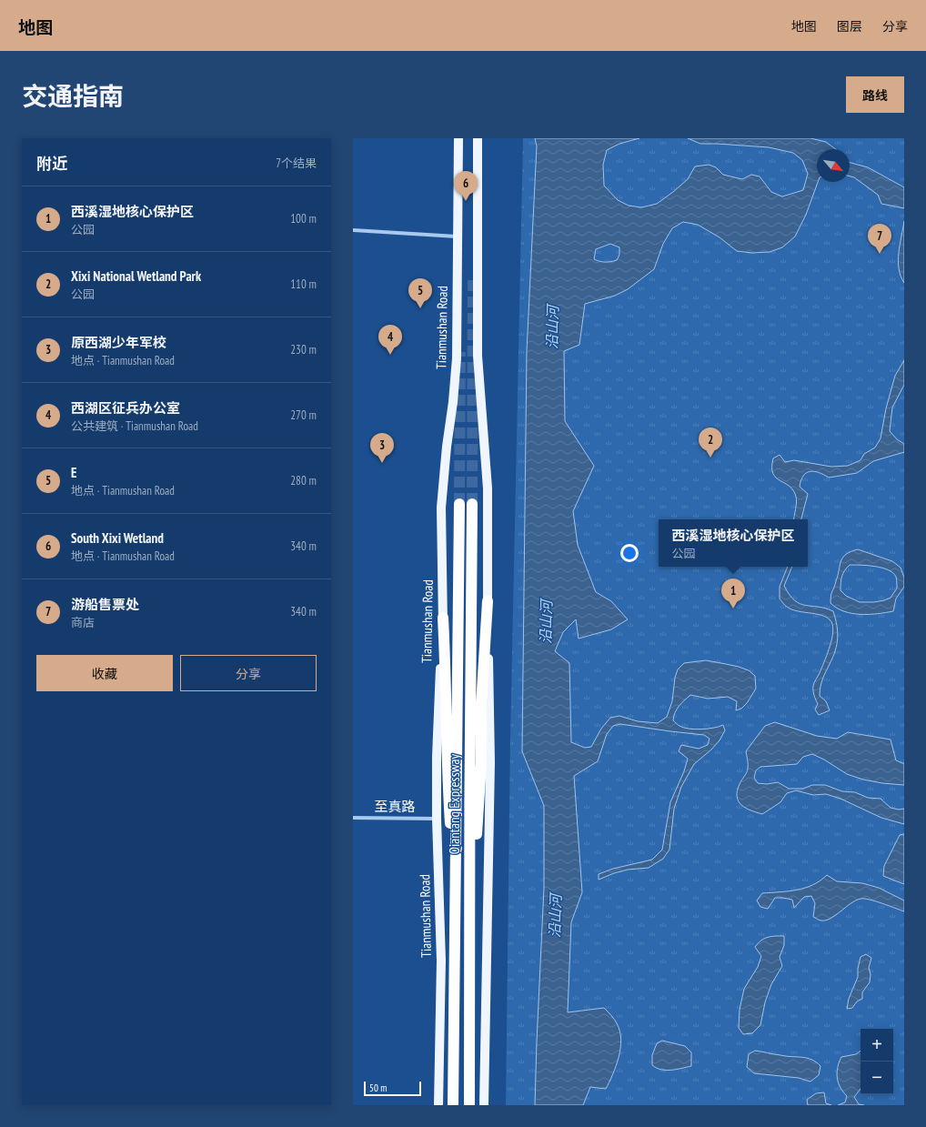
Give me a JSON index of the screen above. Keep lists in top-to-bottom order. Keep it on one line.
{"streets":{"highway":["Qiantang Expressway"],"main road":["Tianmushan Road"],"street":["至真路"]},"crossings":[["Tianmushan Road","至真路"]],"water":["沿山河"],"scale_bar":"50 m","north":"bottom right","page":{"header":"地图","nav":["地图","图层","分享"],"title":"交通指南","buttons":["路线",["收藏","分享"]],"heading":["附近","7个结果"],"pins":["6","7","5","4","2","3","1"],"list":[{"mark":"1","name":"西溪湿地核心保护区","note":"公园","value":"100 m"},{"mark":"2","name":"Xixi National Wetland Park","note":"公园","value":"110 m"},{"mark":"3","name":"原西湖少年军校","note":"地点 · Tianmushan Road","value":"230 m"},{"mark":"4","name":"西湖区征兵办公室","note":"公共建筑 · Tianmushan Road","value":"270 m"},{"mark":"5","name":"E","note":"地点 · Tianmushan Road","value":"280 m"},{"mark":"6","name":"South Xixi Wetland","note":"地点 · Tianmushan Road","value":"340 m"},{"mark":"7","name":"游船售票处","note":"商店","value":"340 m"}],"popup":["西溪湿地核心保护区","公园"],"map_buttons":["+","−"],"scale":"50 m"}}
